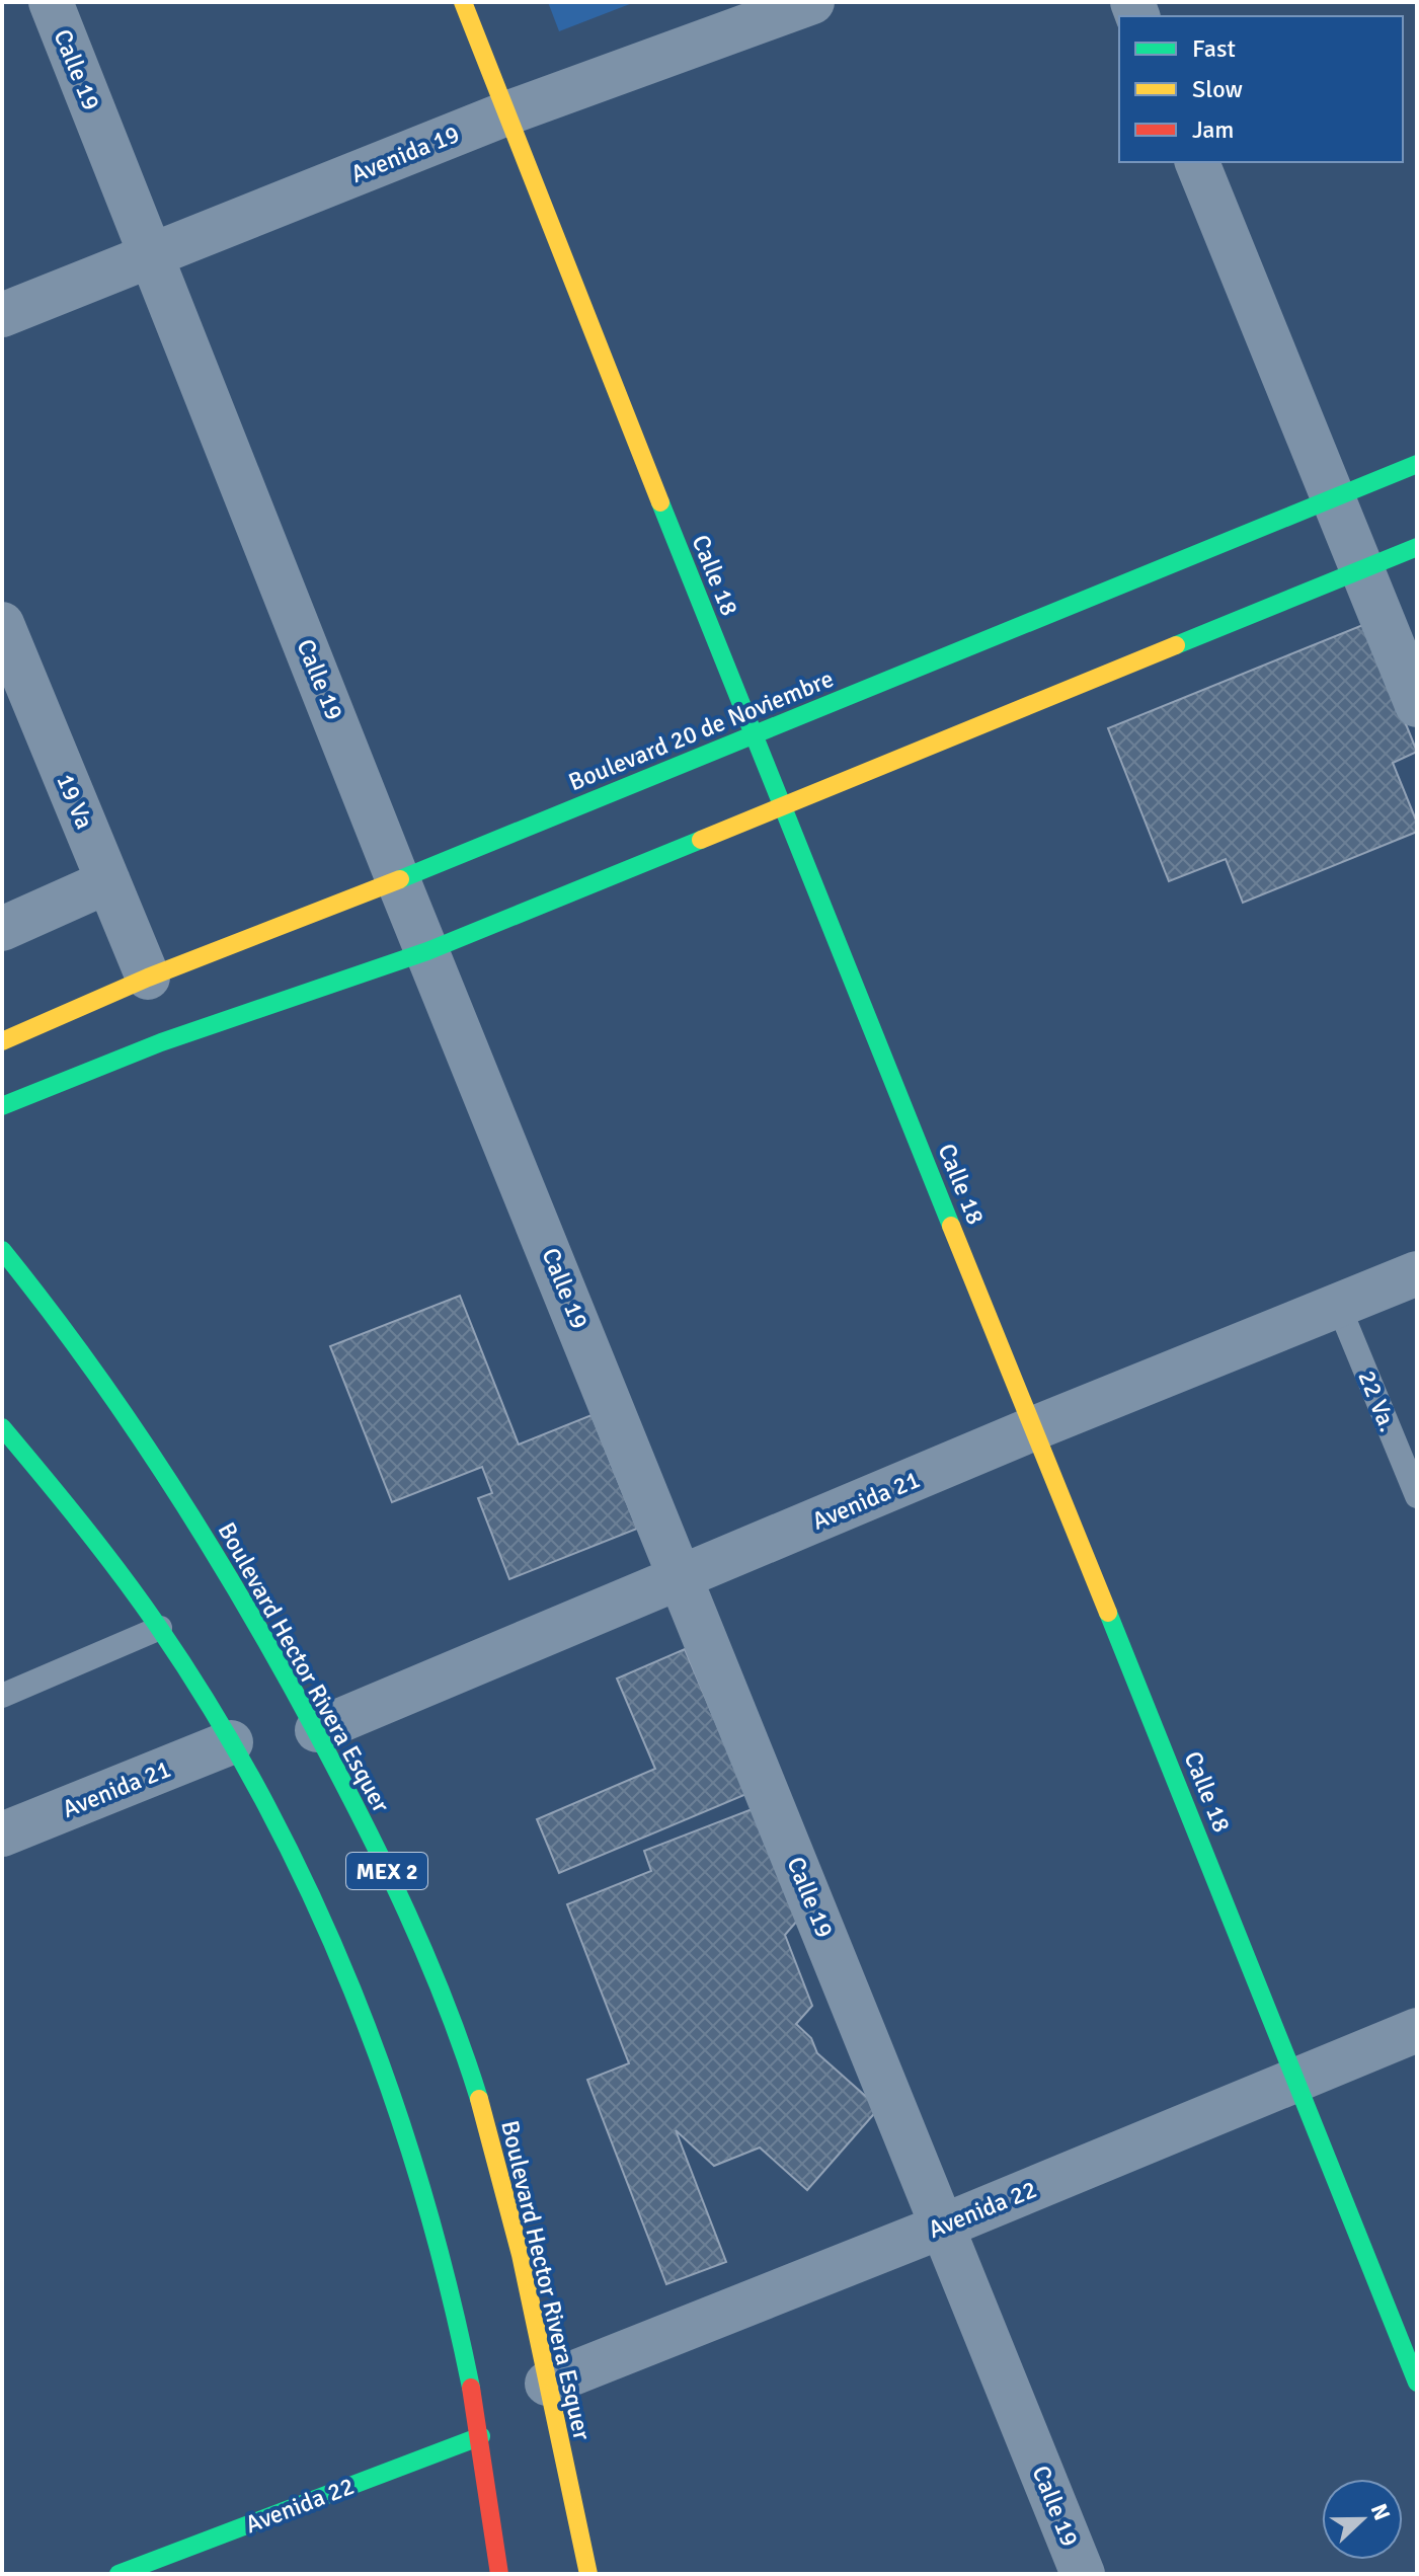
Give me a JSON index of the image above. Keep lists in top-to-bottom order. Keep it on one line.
{"streets":{"main road":["Calle 18","Boulevard 20 de Noviembre","Boulevard Hector Rivera Esquer","MEX 2","Avenida 22"],"street":["Calle 19","Avenida 19","19 Va","Avenida 21"],"lane":["22 Va."]},"crossings":[["Calle 19","Avenida 19"],["Calle 19","Boulevard 20 de Noviembre"],["Calle 19","Avenida 21"],["Calle 19","Avenida 22"],["Avenida 19","Calle 18"],["Calle 18","Boulevard 20 de Noviembre"],["Calle 18","Avenida 21"],["Calle 18","Avenida 22"],["Boulevard 20 de Noviembre","19 Va"],["22 Va.","Avenida 21"],["Avenida 21","Boulevard Hector Rivera Esquer"],["Avenida 21","MEX 2"],["Boulevard Hector Rivera Esquer","Avenida 22"],["MEX 2","Avenida 22"]],"legend":["Fast","Slow","Jam"],"north":"right"}
